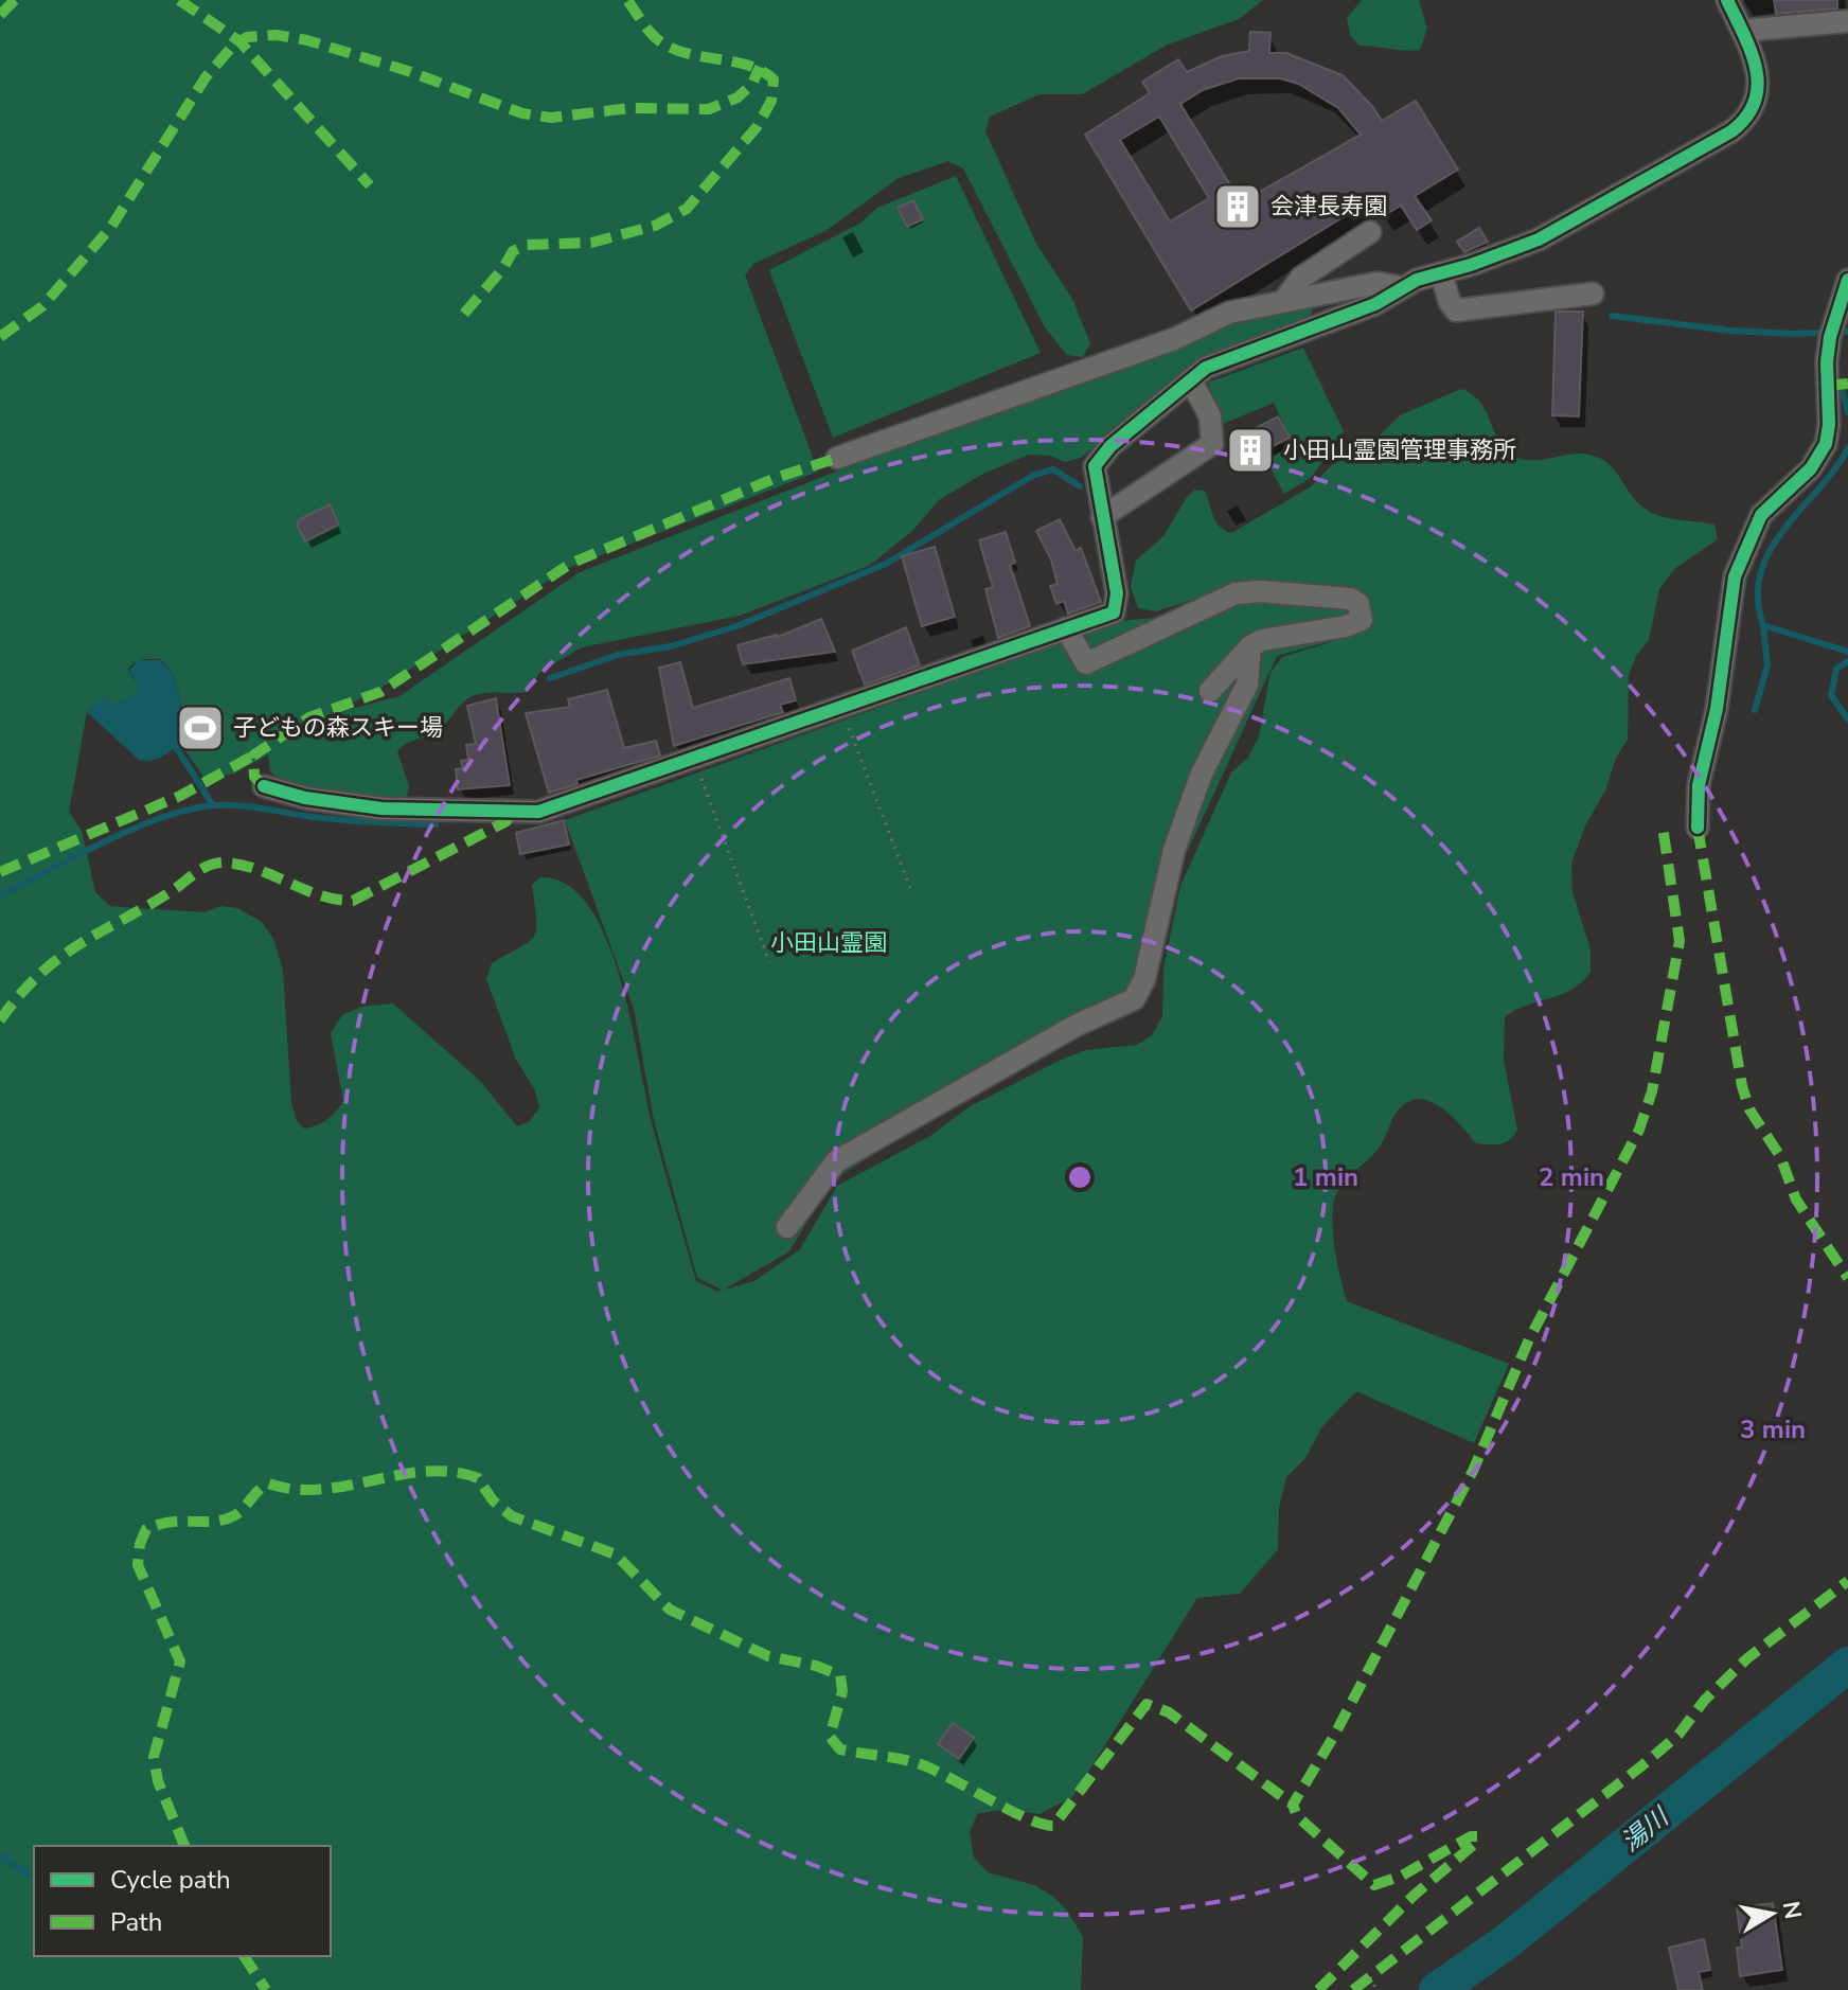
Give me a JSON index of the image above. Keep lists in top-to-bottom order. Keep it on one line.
{"water":["湯川"],"parks":["小田山霊園"],"places":{"building":["会津長寿園","小田山霊園管理事務所"],"sports":["子どもの森スキー場"]},"legend":["Cycle path","Path"],"north":"right","rings":["1 min","2 min","3 min"]}
